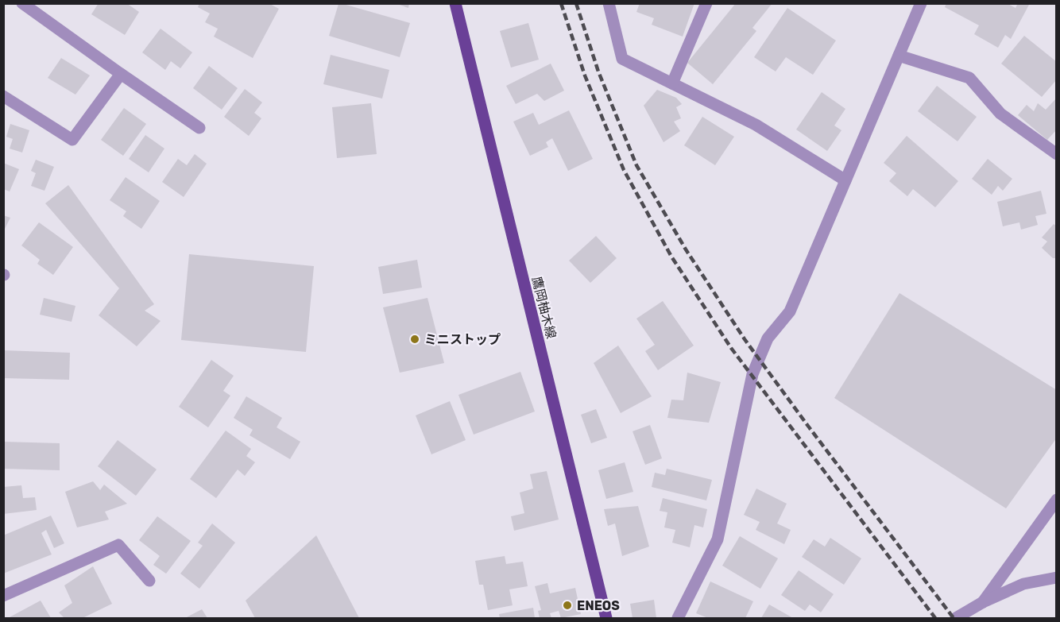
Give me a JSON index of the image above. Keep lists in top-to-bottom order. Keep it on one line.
{"streets":{"main road":["鷹岡柚木線"]},"places":["ミニストップ","ENEOS"]}
